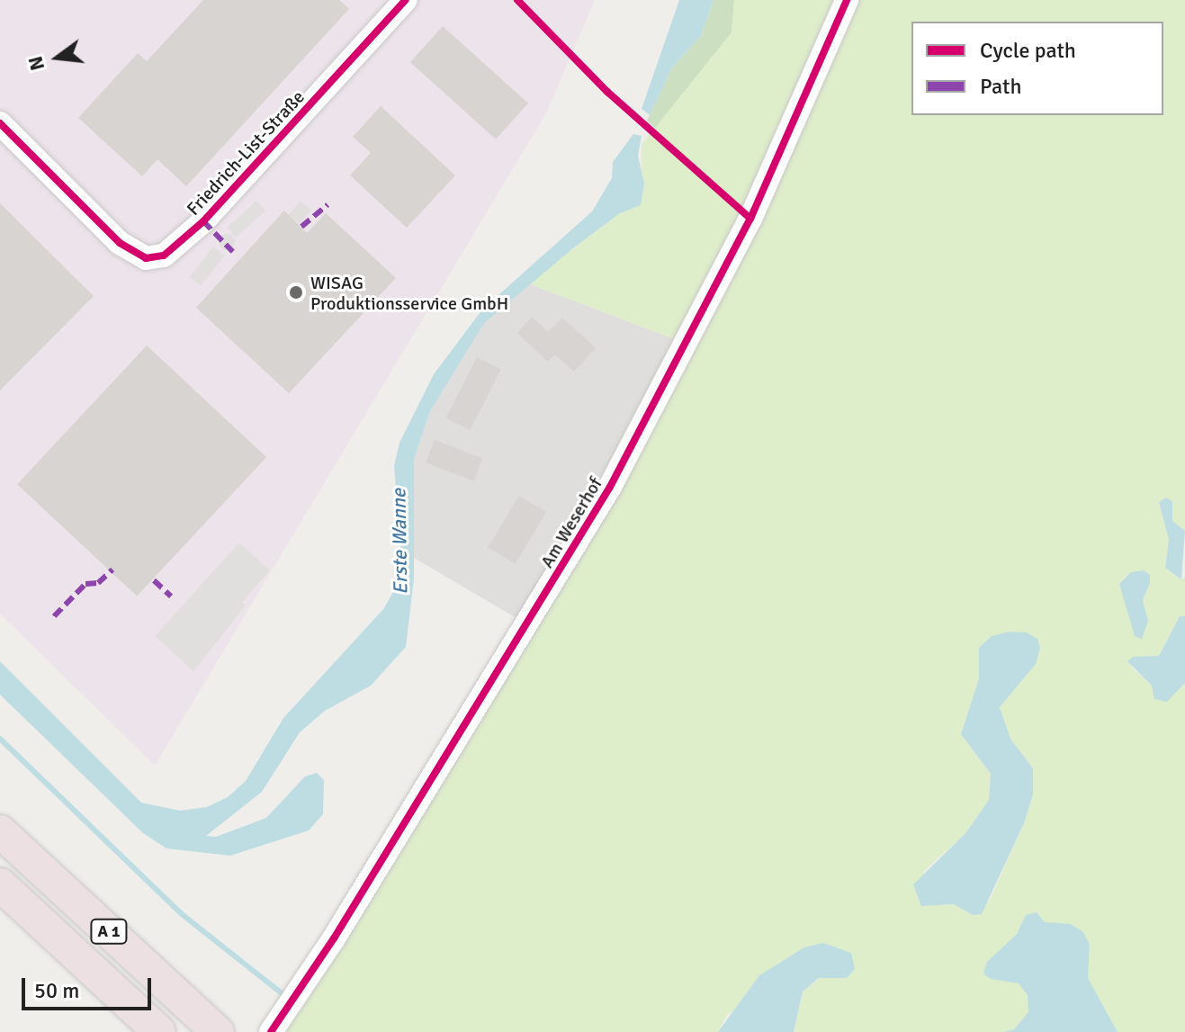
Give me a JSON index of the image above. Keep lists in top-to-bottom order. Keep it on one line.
{"streets":{"highway":["A 1"],"street":["Friedrich-List-Straße","Am Weserhof"]},"water":["Erste Wanne"],"places":["WISAG Produktionsservice GmbH"],"legend":["Cycle path","Path"],"scale_bar":"50 m","north":"left"}
